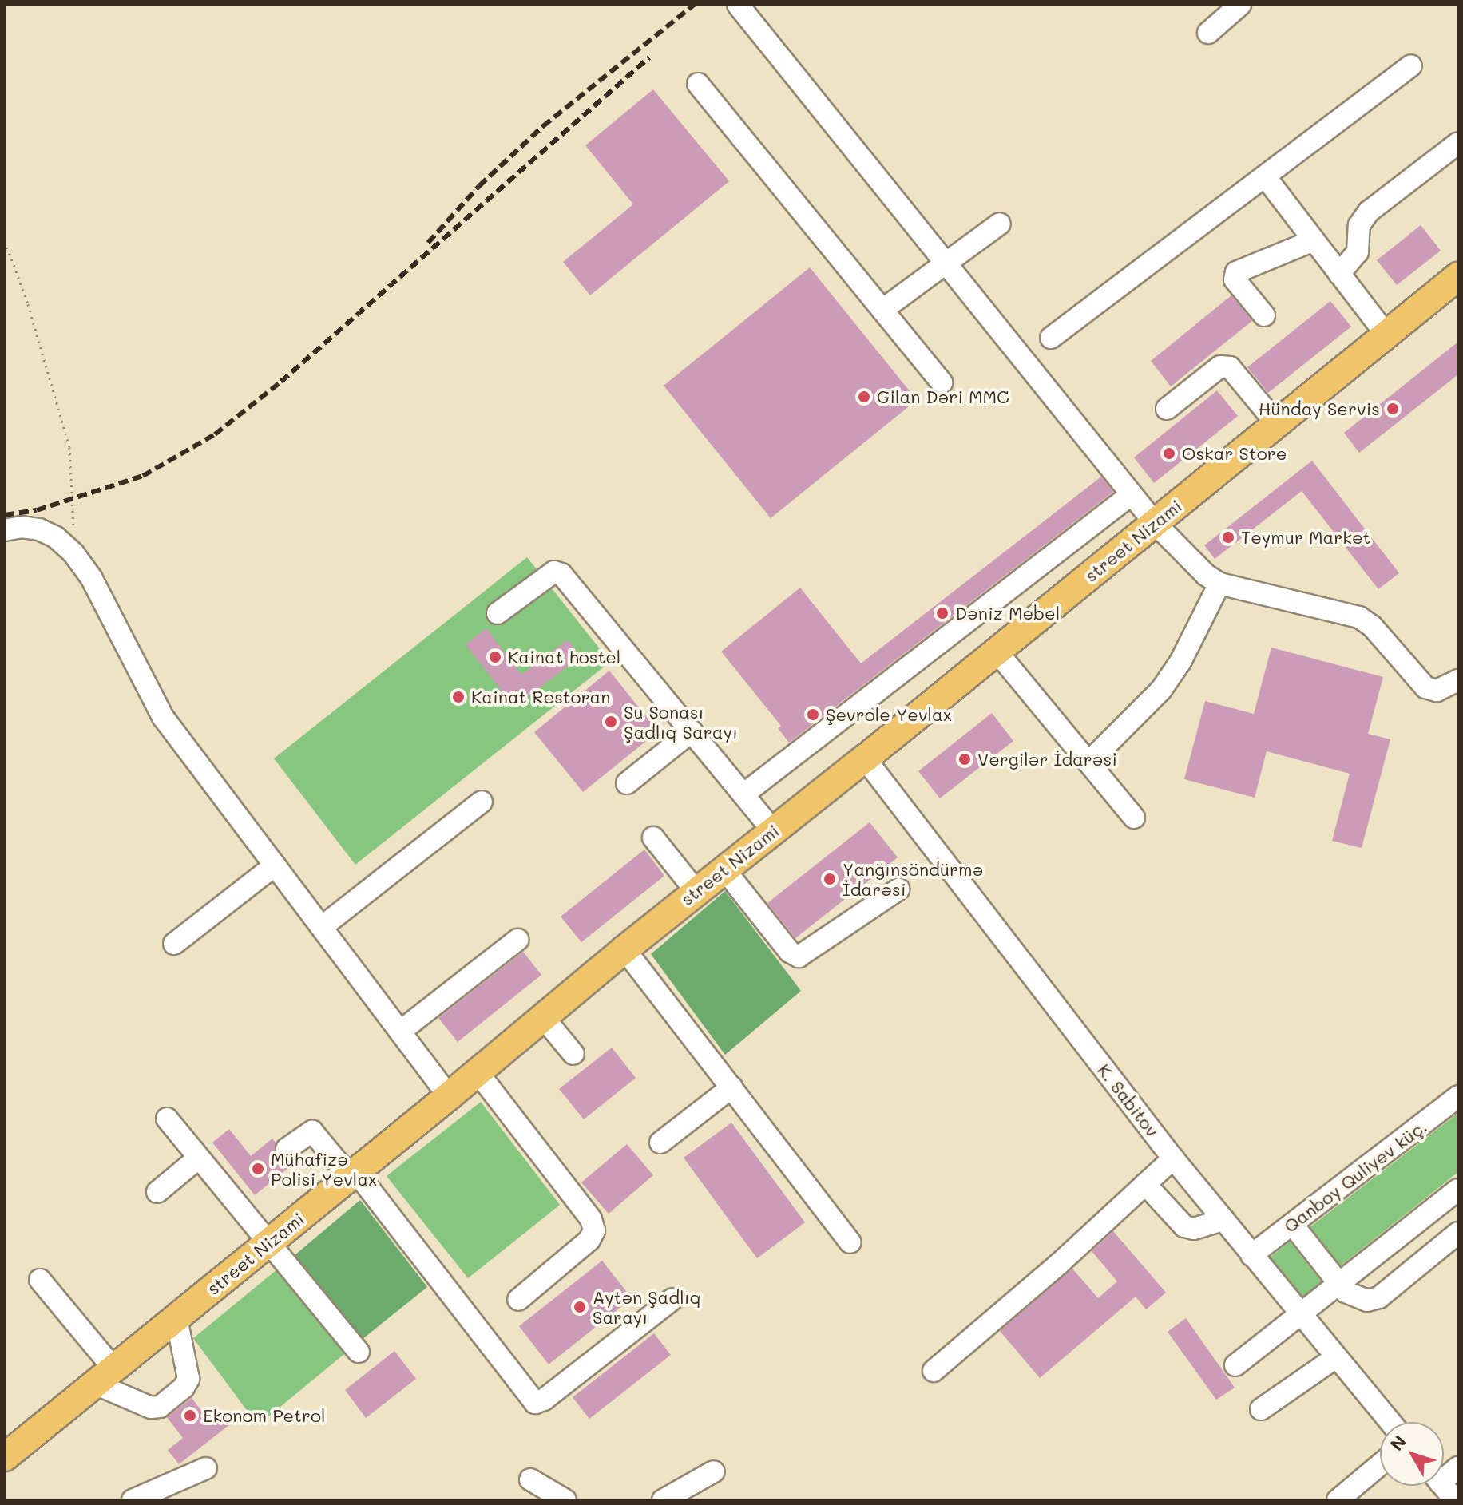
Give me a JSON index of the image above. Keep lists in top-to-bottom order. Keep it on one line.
{"streets":{"main road":["street Nizami"],"street":["K. Sabitov","Qanboy Quliyev küç."]},"crossings":[["street Nizami","K. Sabitov"],["K. Sabitov","Qanboy Quliyev küç."]],"places":["Gilan Dəri MMC","Hünday Servis","Oskar Store","Teymur Market","Dəniz Mebel","Kainat hostel","Kainat Restoran","Şevrole Yevlax","Su Sonası Şadlıq Sarayı","Vergilər İdarəsi","Yanğınsöndürmə İdarəsi","Mühafizə Polisi Yevlax","Aytən Şadlıq Sarayı","Ekonom Petrol"],"north":"top left"}
